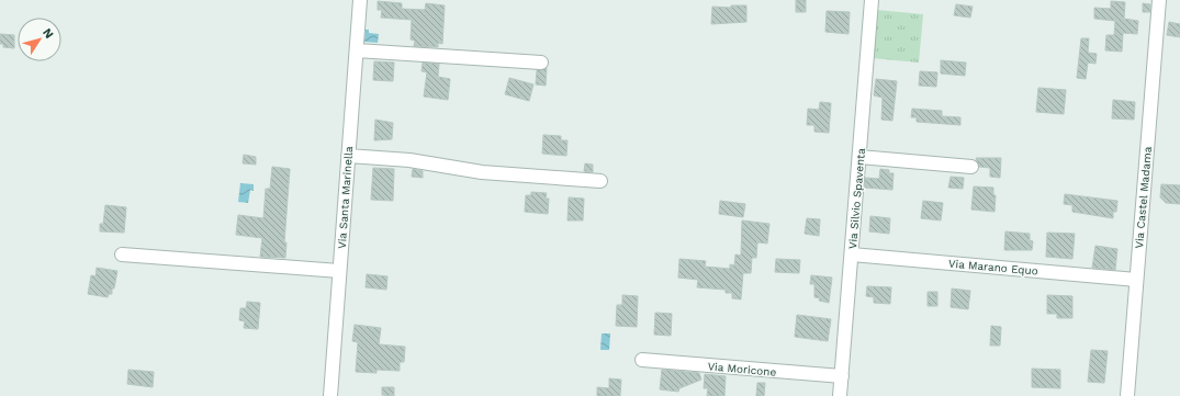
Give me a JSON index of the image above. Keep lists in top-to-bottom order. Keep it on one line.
{"streets":{"street":["Via Santa Marinella","Via Castel Madama","Via Silvio Spaventa","Via Marano Equo","Via Moricone"]},"crossings":[["Via Castel Madama","Via Marano Equo"],["Via Silvio Spaventa","Via Marano Equo"],["Via Silvio Spaventa","Via Moricone"]],"north":"top right"}
